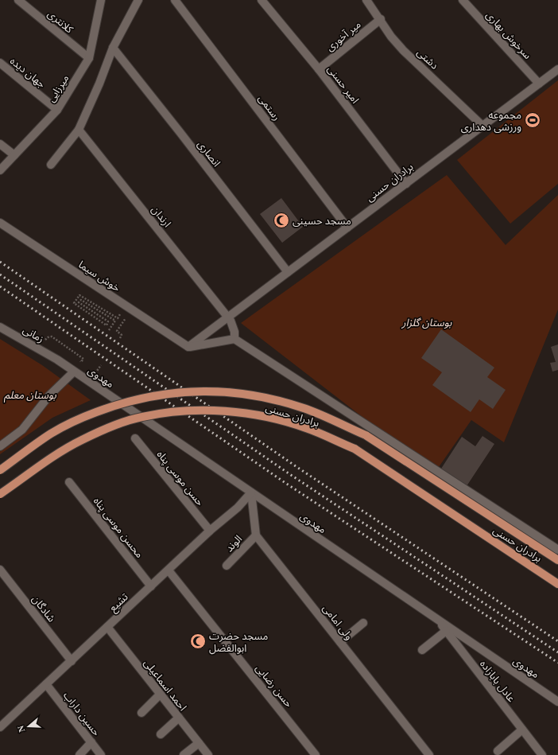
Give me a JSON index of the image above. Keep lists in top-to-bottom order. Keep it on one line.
{"streets":{"main road":["برادران حسنی"],"street":["کلانتری","سرخوش بهاری","میر آخوری","دشتی","جهان دیده","امیر حسنی","میرزایی","رستمی","انصاری","ارندان","خوش سیما","زمانی","مهدوی","حسن موسی پناه","محسن موسی پناه","الوند","تشیع","شادگان","ولی امامی","عادل بابازاده","احمد اسماعیلی","حسن رضایی","حسین داراب"]},"crossings":[["کلانتری","میرزایی"],["سرخوش بهاری","برادران حسنی"],["میر آخوری","دشتی"],["میر آخوری","امیر حسنی"],["دشتی","برادران حسنی"],["جهان دیده","میرزایی"],["امیر حسنی","برادران حسنی"],["رستمی","برادران حسنی"],["انصاری","برادران حسنی"],["برادران حسنی","ارندان"],["برادران حسنی","خوش سیما"],["زمانی","مهدوی"],["مهدوی","تشیع"],["مهدوی","عادل بابازاده"],["حسن موسی پناه","تشیع"],["محسن موسی پناه","تشیع"],["الوند","ولی امامی"],["تشیع","شادگان"],["تشیع","احمد اسماعیلی"],["تشیع","حسن رضایی"],["تشیع","حسین داراب"]],"parks":["بوستان گلزار","بوستان معلم"],"places":{"sports":["مجموعه ورزشی دهداری"],"mosque":["مسجد حسینی","مسجد حضرت ابوالفضل"]},"north":"left"}
